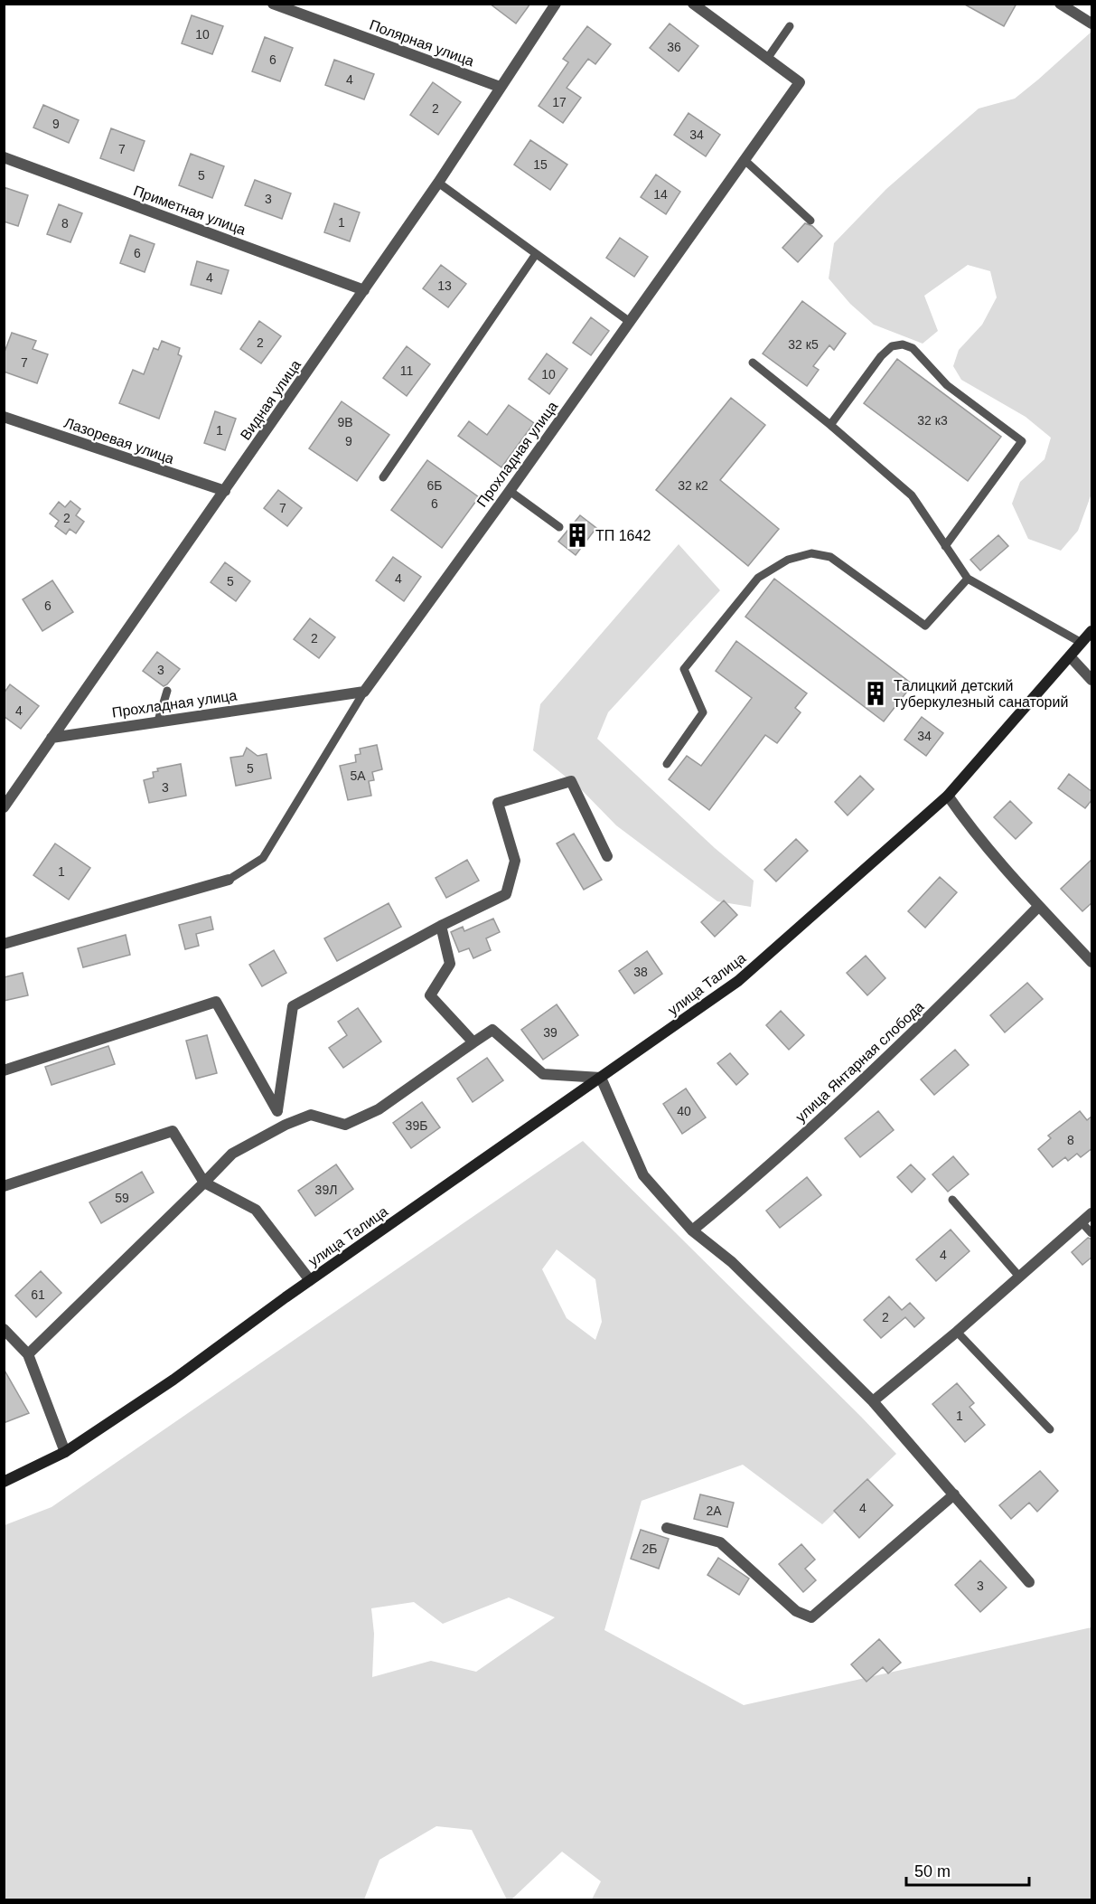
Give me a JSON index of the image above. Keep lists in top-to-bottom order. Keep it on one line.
{"streets":{"street":["Полярная улица","Приметная улица","Видная улица","Лазоревая улица","Прохладная улица","улица Талица","улица Янтарная слобода"]},"crossings":[["Полярная улица","Видная улица"],["Приметная улица","Видная улица"],["Видная улица","Лазоревая улица"],["Видная улица","Прохладная улица"]],"places":{"building":["ТП 1642","Талицкий детский туберкулезный санаторий"]},"house_numbers":["10","36","6","4","17","2","9","34","7","15","5","14","3","1","8","6","4","13","2","32 к5","7","11","10","32 к3","9В","1","9","6Б","32 к2","6","7","2","4","5","6","2","3","4","34","5","5А","3","1","38","39","40","39Б","8","39Л","59","4","61","2","1","4","2А","2Б","3"],"scale_bar":"50 m"}
